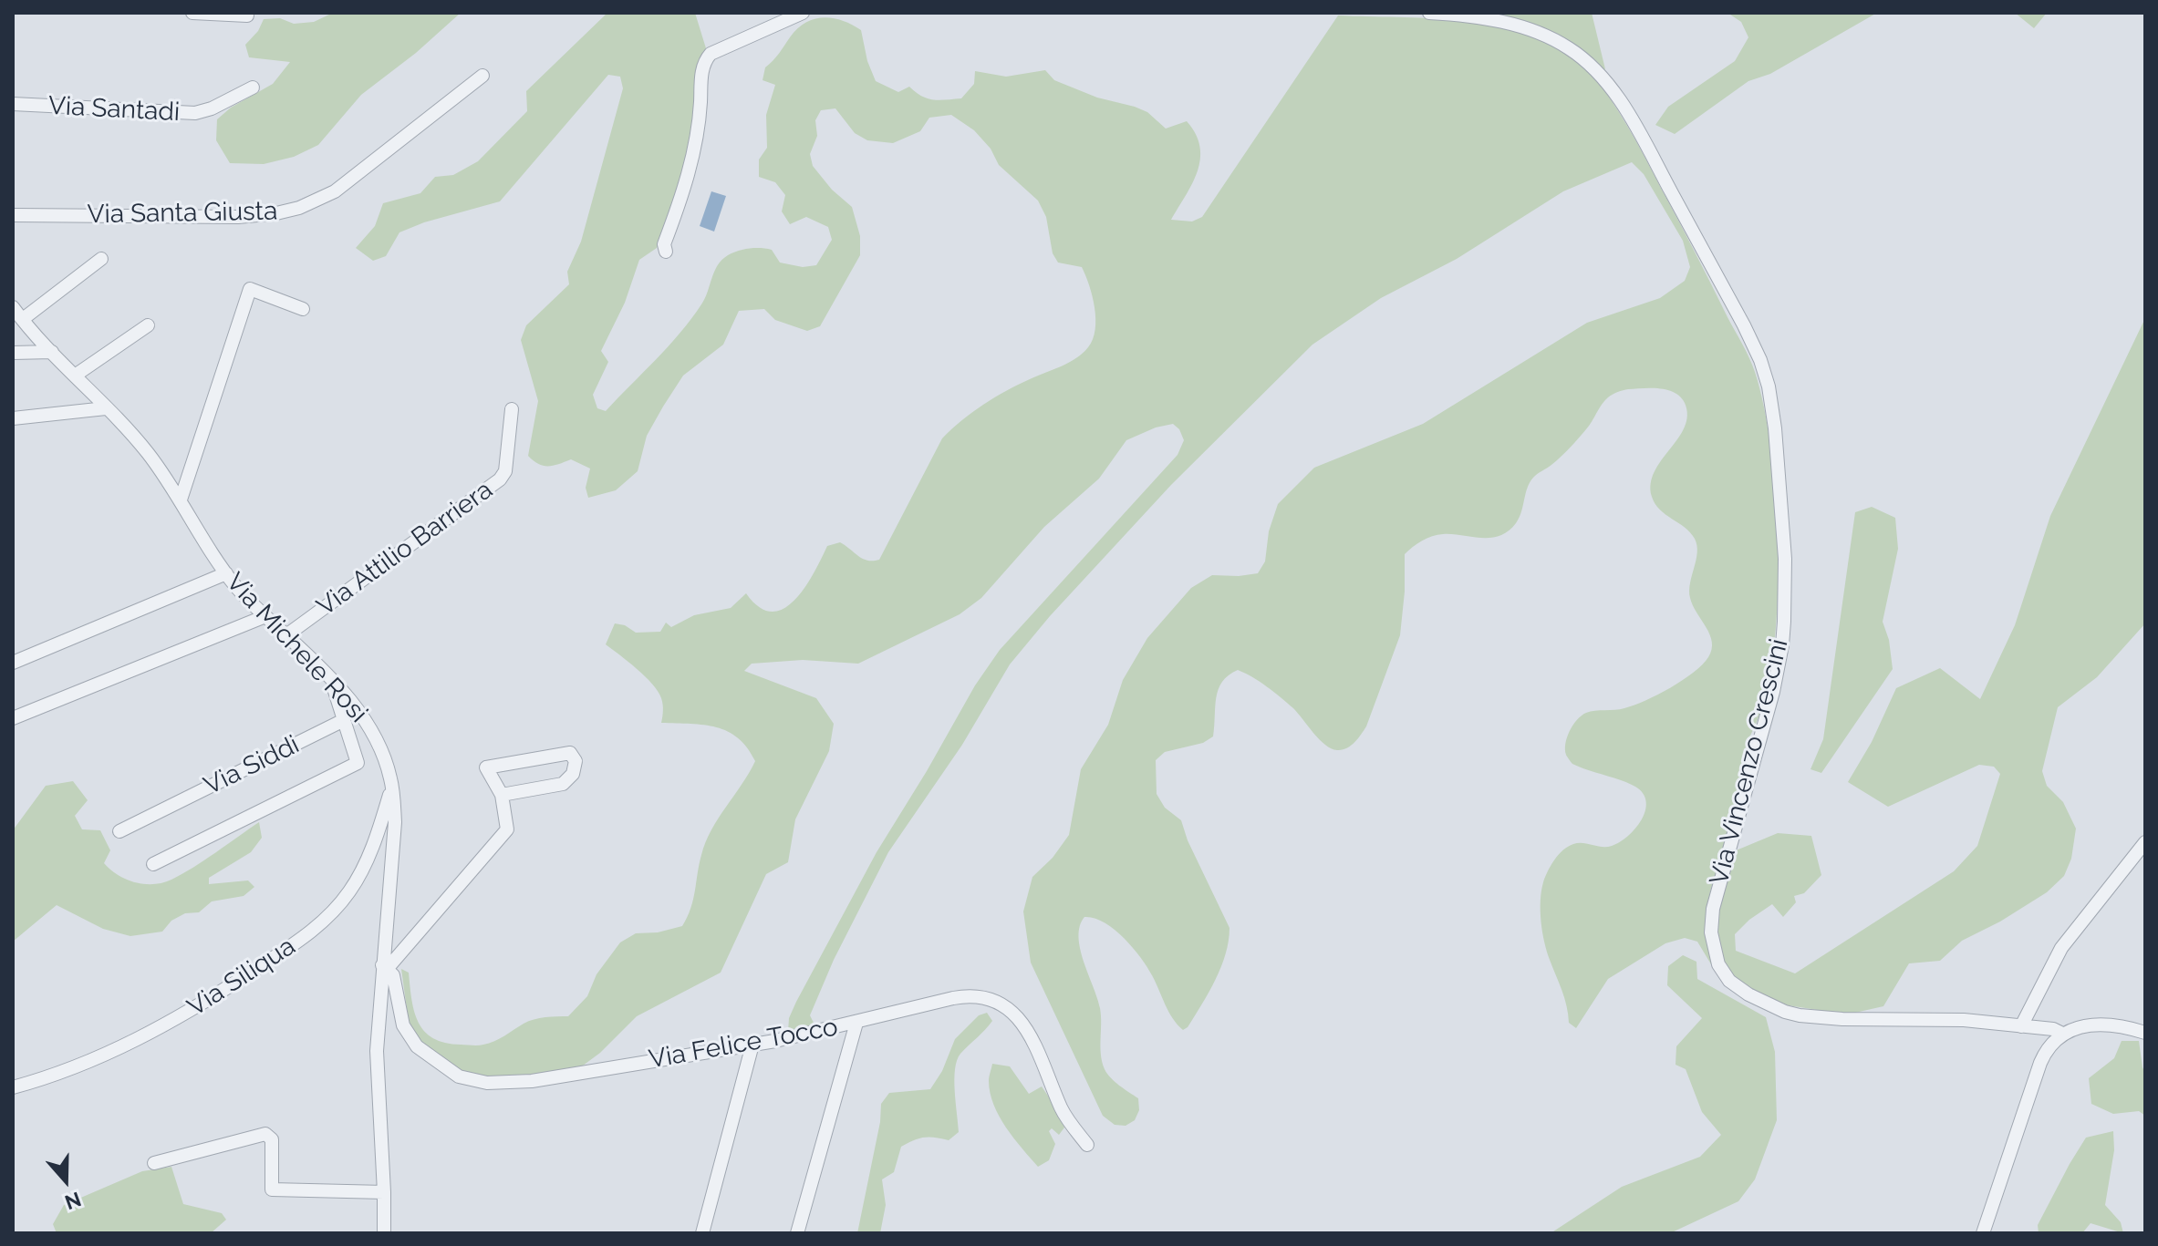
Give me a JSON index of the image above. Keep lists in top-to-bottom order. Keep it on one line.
{"streets":{"street":["Via Santadi","Via Santa Giusta","Via Attilio Barriera","Via Michele Rosi","Via Vincenzo Crescini","Via Siddi","Via Siliqua","Via Felice Tocco"]},"crossings":[["Via Attilio Barriera","Via Michele Rosi"],["Via Michele Rosi","Via Siliqua"],["Via Michele Rosi","Via Felice Tocco"]],"north":"bottom"}
